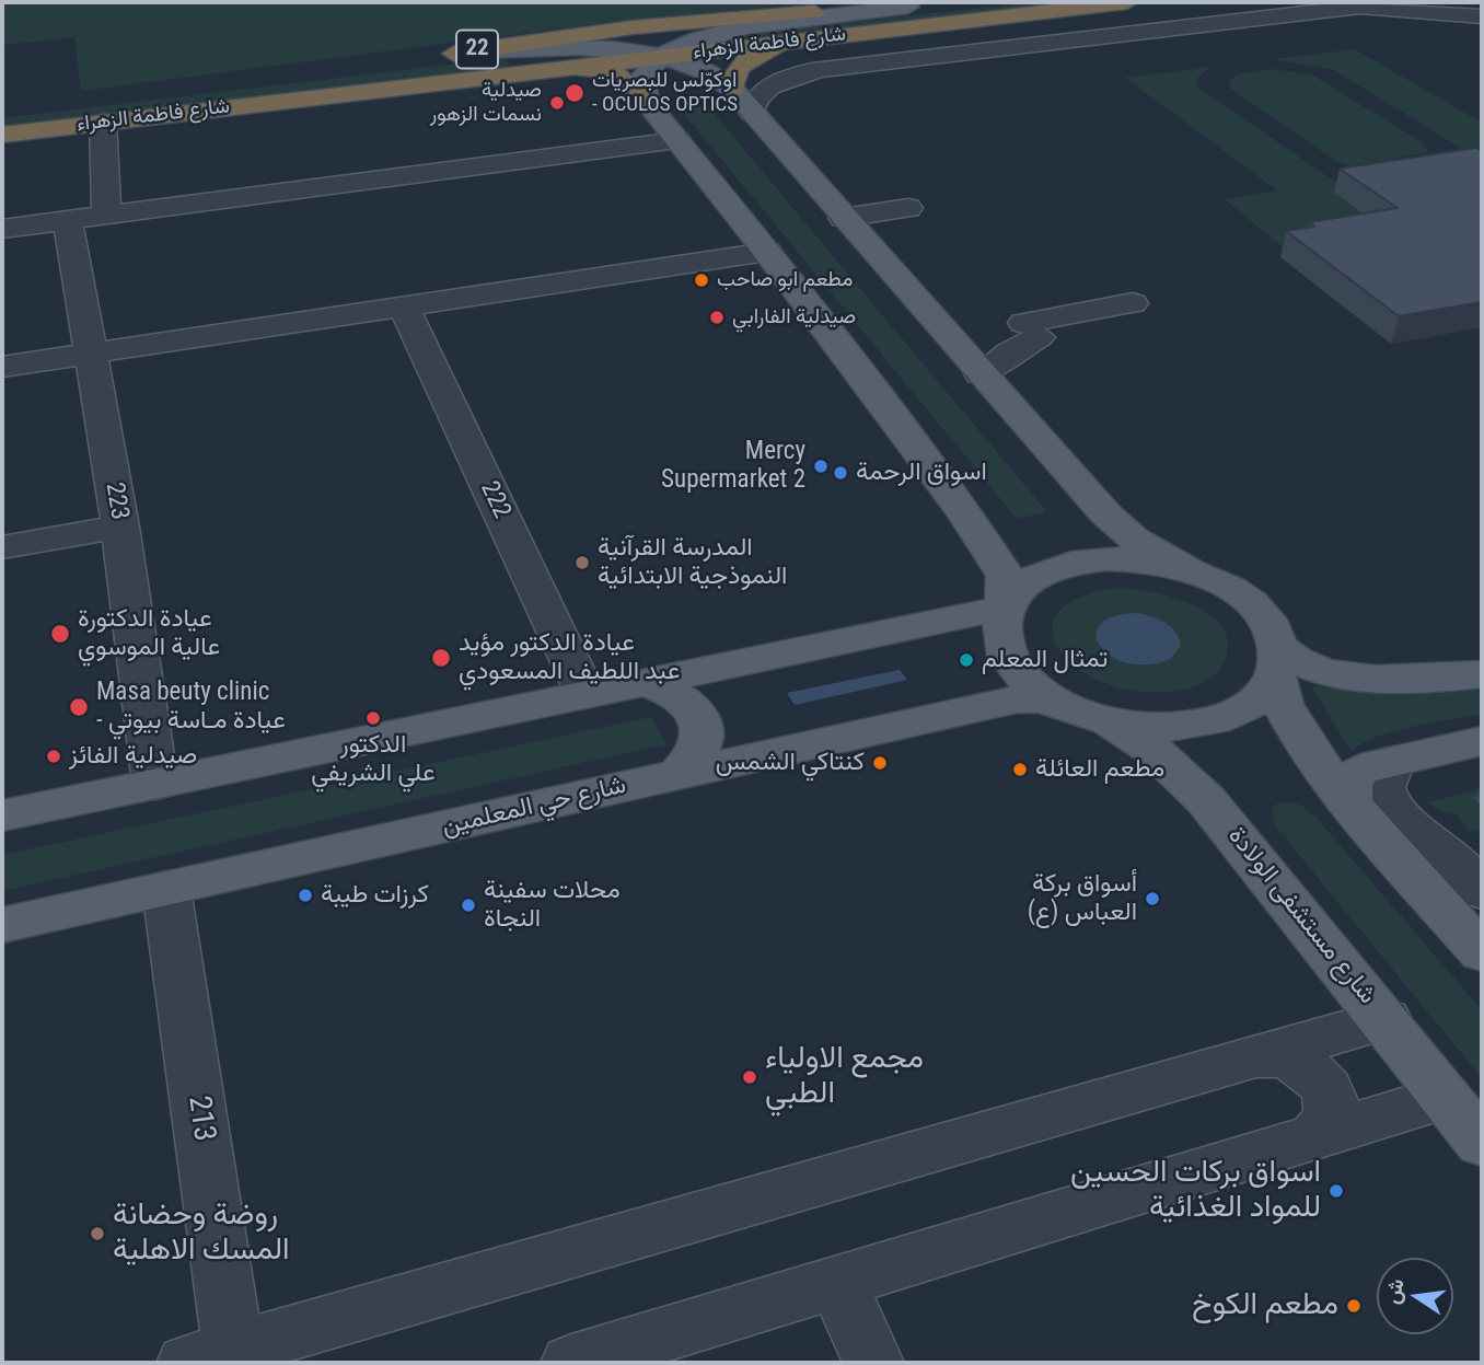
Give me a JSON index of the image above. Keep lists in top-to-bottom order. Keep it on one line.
{"streets":{"highway":["شارع فاطمة الزهراء","22"],"main road":["شارع حي المعلمين","شارع مستشفى الولادة"],"street":["222","223","213"]},"crossings":[["شارع حي المعلمين","شارع مستشفى الولادة"],["شارع حي المعلمين","213"]],"places":["اوكوّلس للبصريات - OCULOS OPTICS","صيدلية نسمات الزهور","مطعم ابو صاحب","صيدلية الفارابي","Mercy Supermarket 2","اسواق الرحمة","المدرسة القرآنية النموذجية الابتدائية","عيادة الدكتورة عالية الموسوي","عيادة الدكتور مؤيد عبد اللطيف المسعودي","تمثال المعلم","Masa beuty clinic - عيادة مـاسة بيوتي","الدكتور علي الشريفي","صيدلية الفائز","كنتاكي الشمس","مطعم العائلة","كرزات طيبة","أسواق بركة العباس (ع)","محلات سفينة النجاة","مجمع الاولياء الطبي","اسواق بركات الحسين للمواد الغذائية","روضة وحضانة المسك الاهلية","مطعم الكوخ"],"north":"left"}
